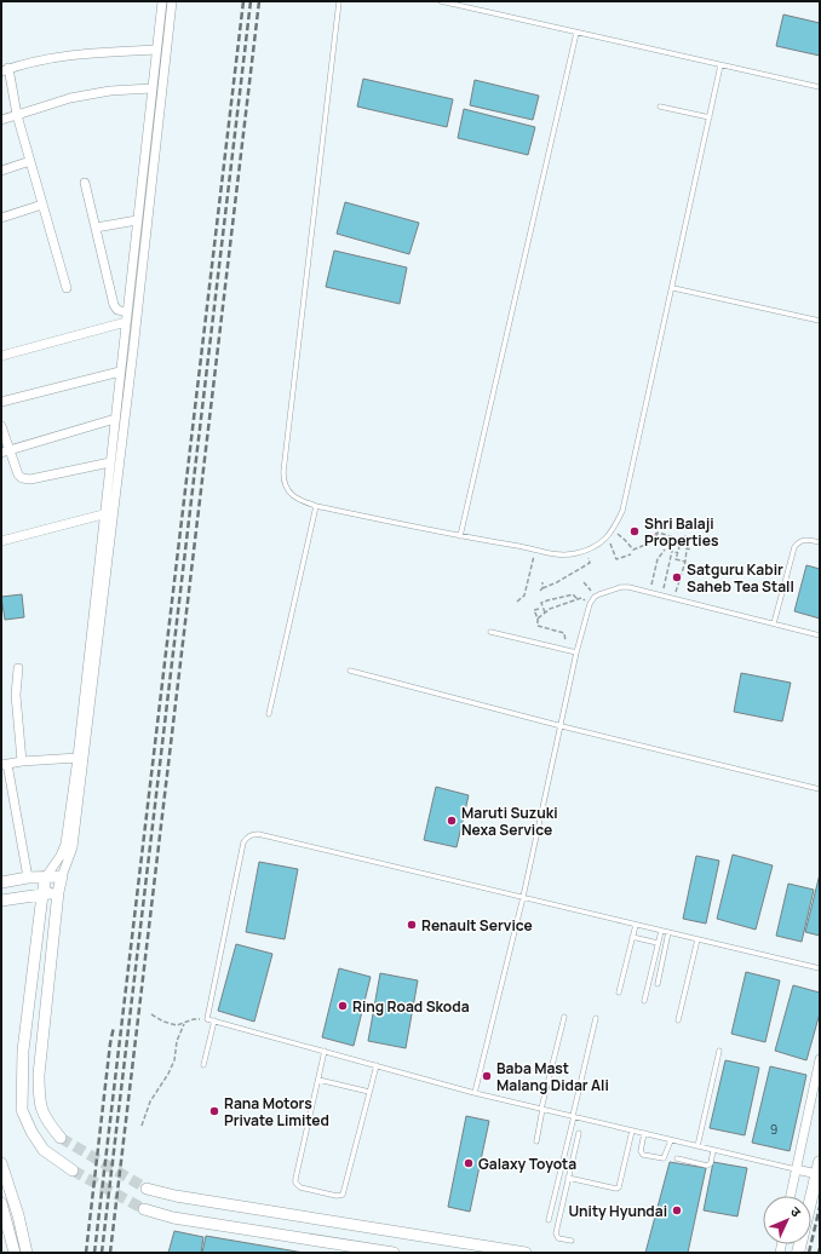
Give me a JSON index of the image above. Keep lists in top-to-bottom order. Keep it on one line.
{"places":["Shri Balaji Properties","Satguru Kabir Saheb Tea Stall","Maruti Suzuki Nexa Service","Renault Service","Ring Road Skoda","Baba Mast Malang Didar Ali","Rana Motors Private Limited","Galaxy Toyota","Unity Hyundai"],"house_numbers":["9"],"north":"top right"}
